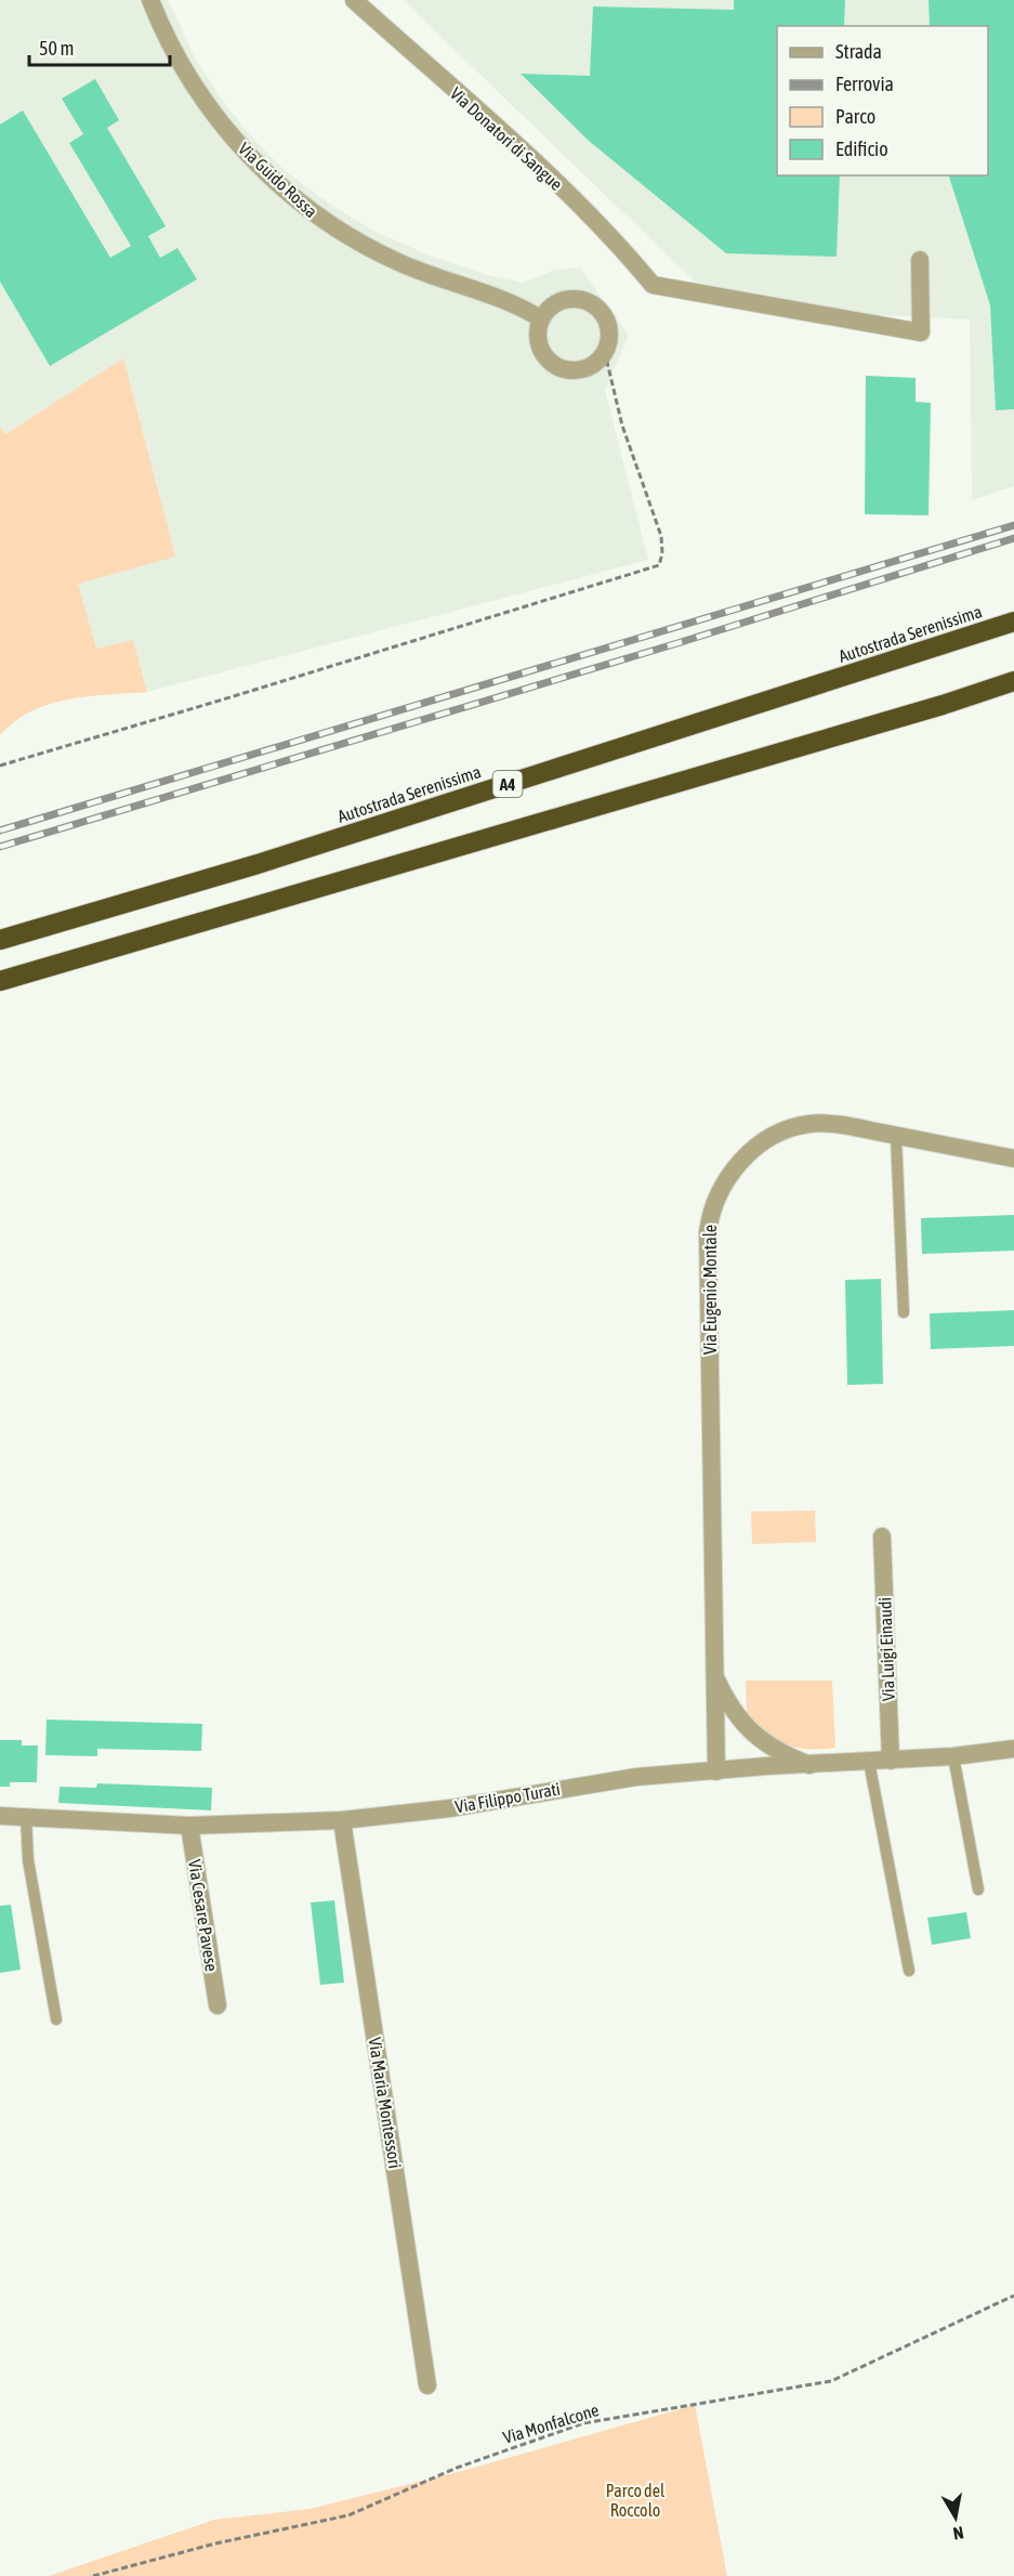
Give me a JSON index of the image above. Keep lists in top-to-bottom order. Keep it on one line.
{"streets":{"highway":["Autostrada Serenissima","A4"],"street":["Via Donatori di Sangue","Via Guido Rossa","Via Eugenio Montale","Via Luigi Einaudi","Via Filippo Turati","Via Cesare Pavese","Via Maria Montessori"],"path":["Via Monfalcone"]},"crossings":[["Via Eugenio Montale","Via Filippo Turati"],["Via Luigi Einaudi","Via Filippo Turati"],["Via Filippo Turati","Via Cesare Pavese"],["Via Filippo Turati","Via Maria Montessori"]],"parks":["Parco del Roccolo"],"legend":["Strada","Ferrovia","Parco","Edificio"],"scale_bar":"50 m","north":"bottom"}
